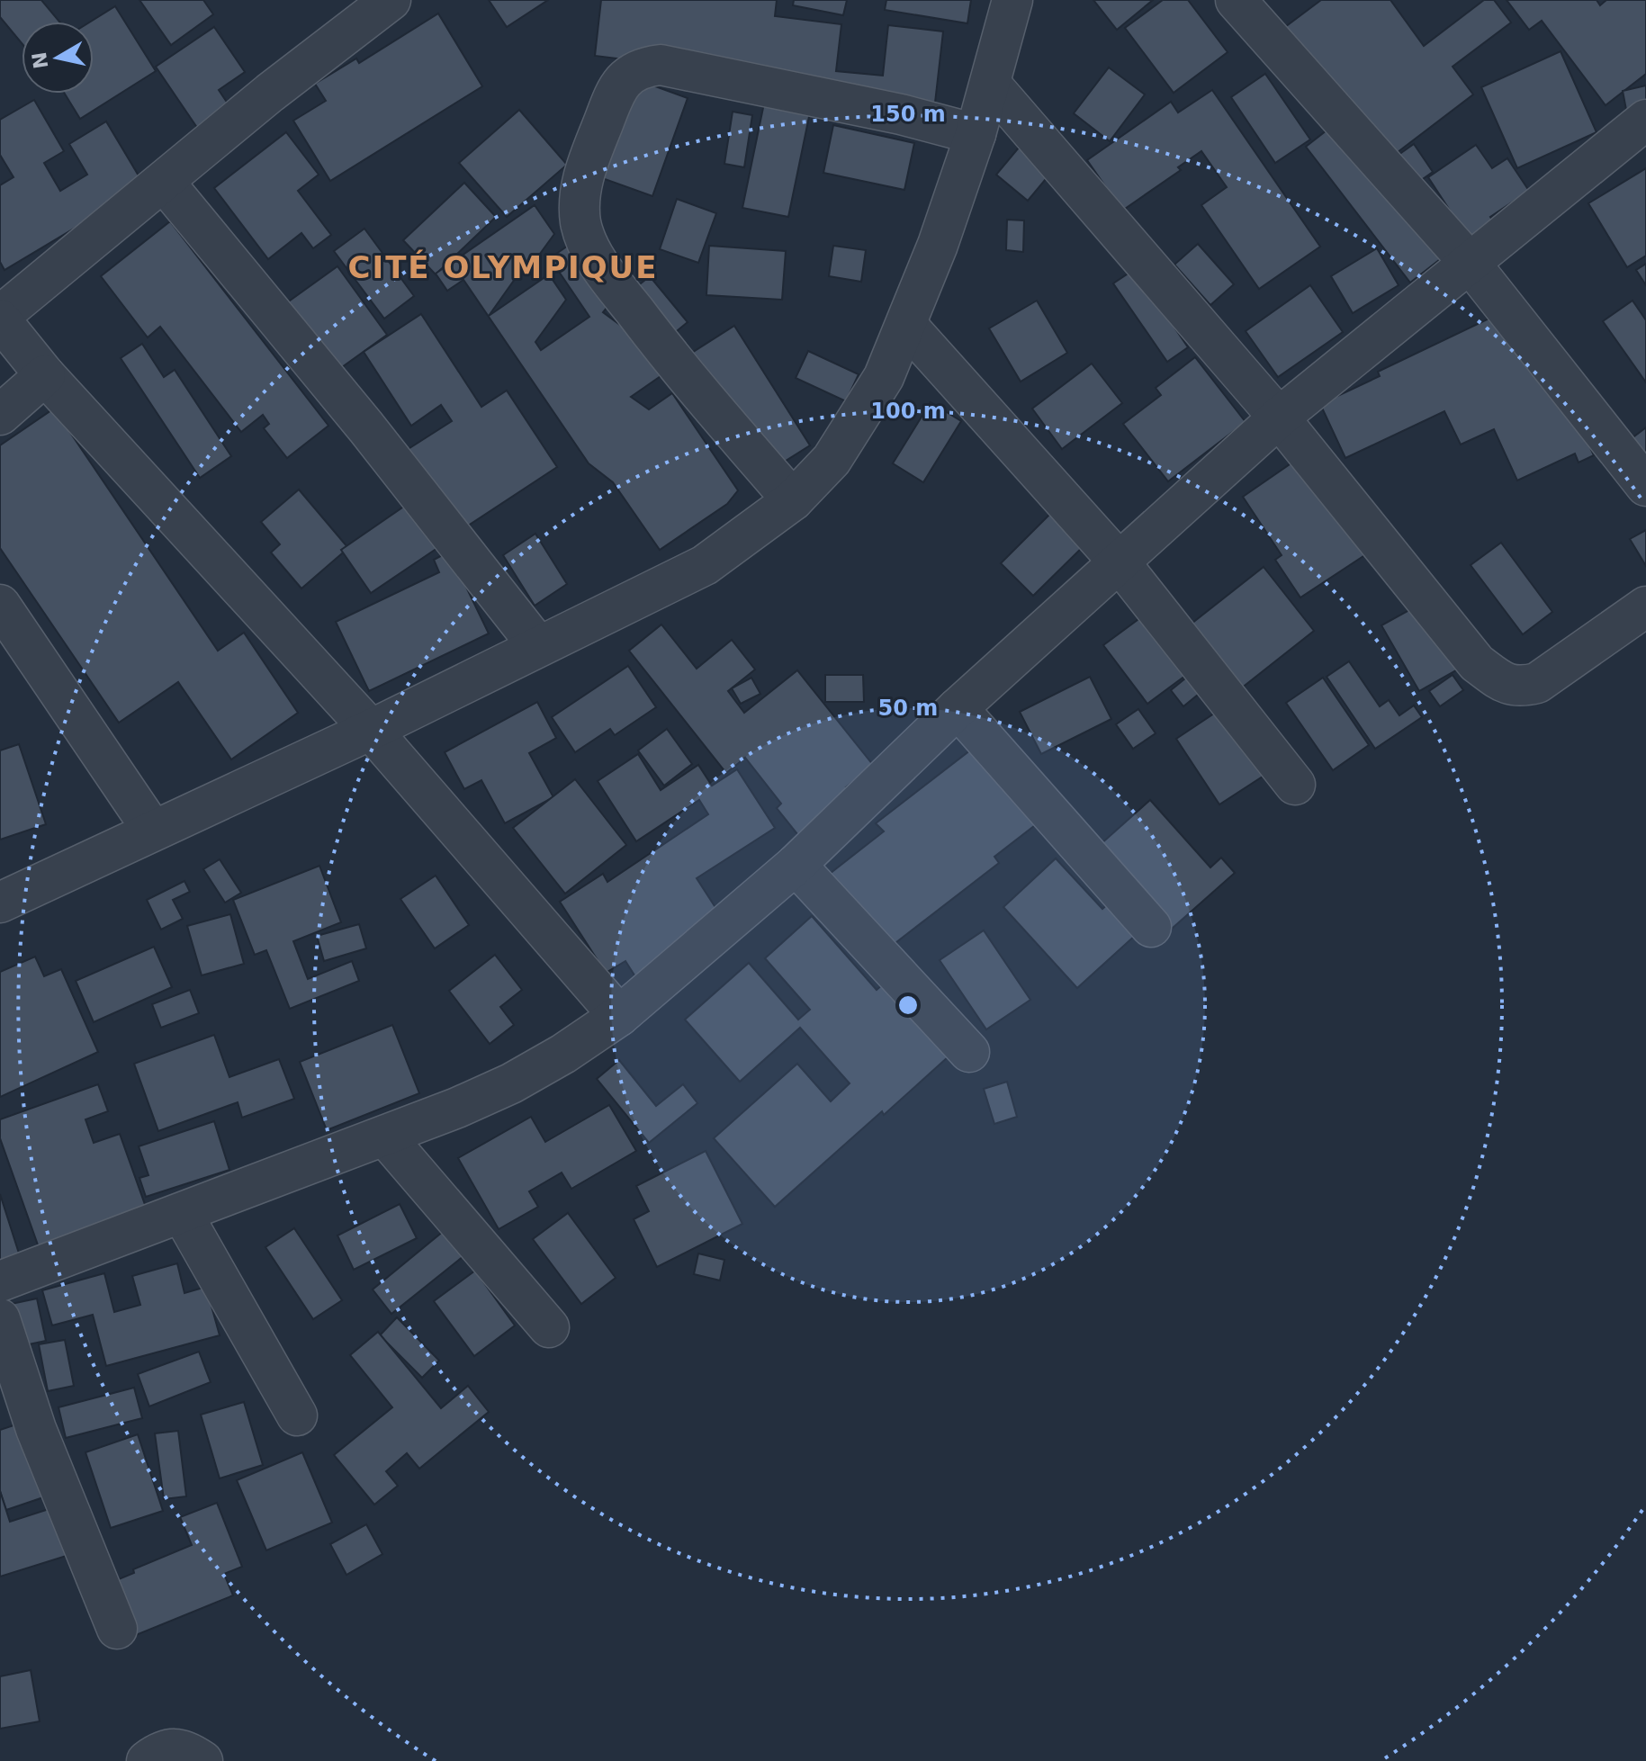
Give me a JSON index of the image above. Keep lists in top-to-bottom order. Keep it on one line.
{"districts":["CITÉ OLYMPIQUE"],"north":"left","rings":["150 m","100 m","50 m"]}
